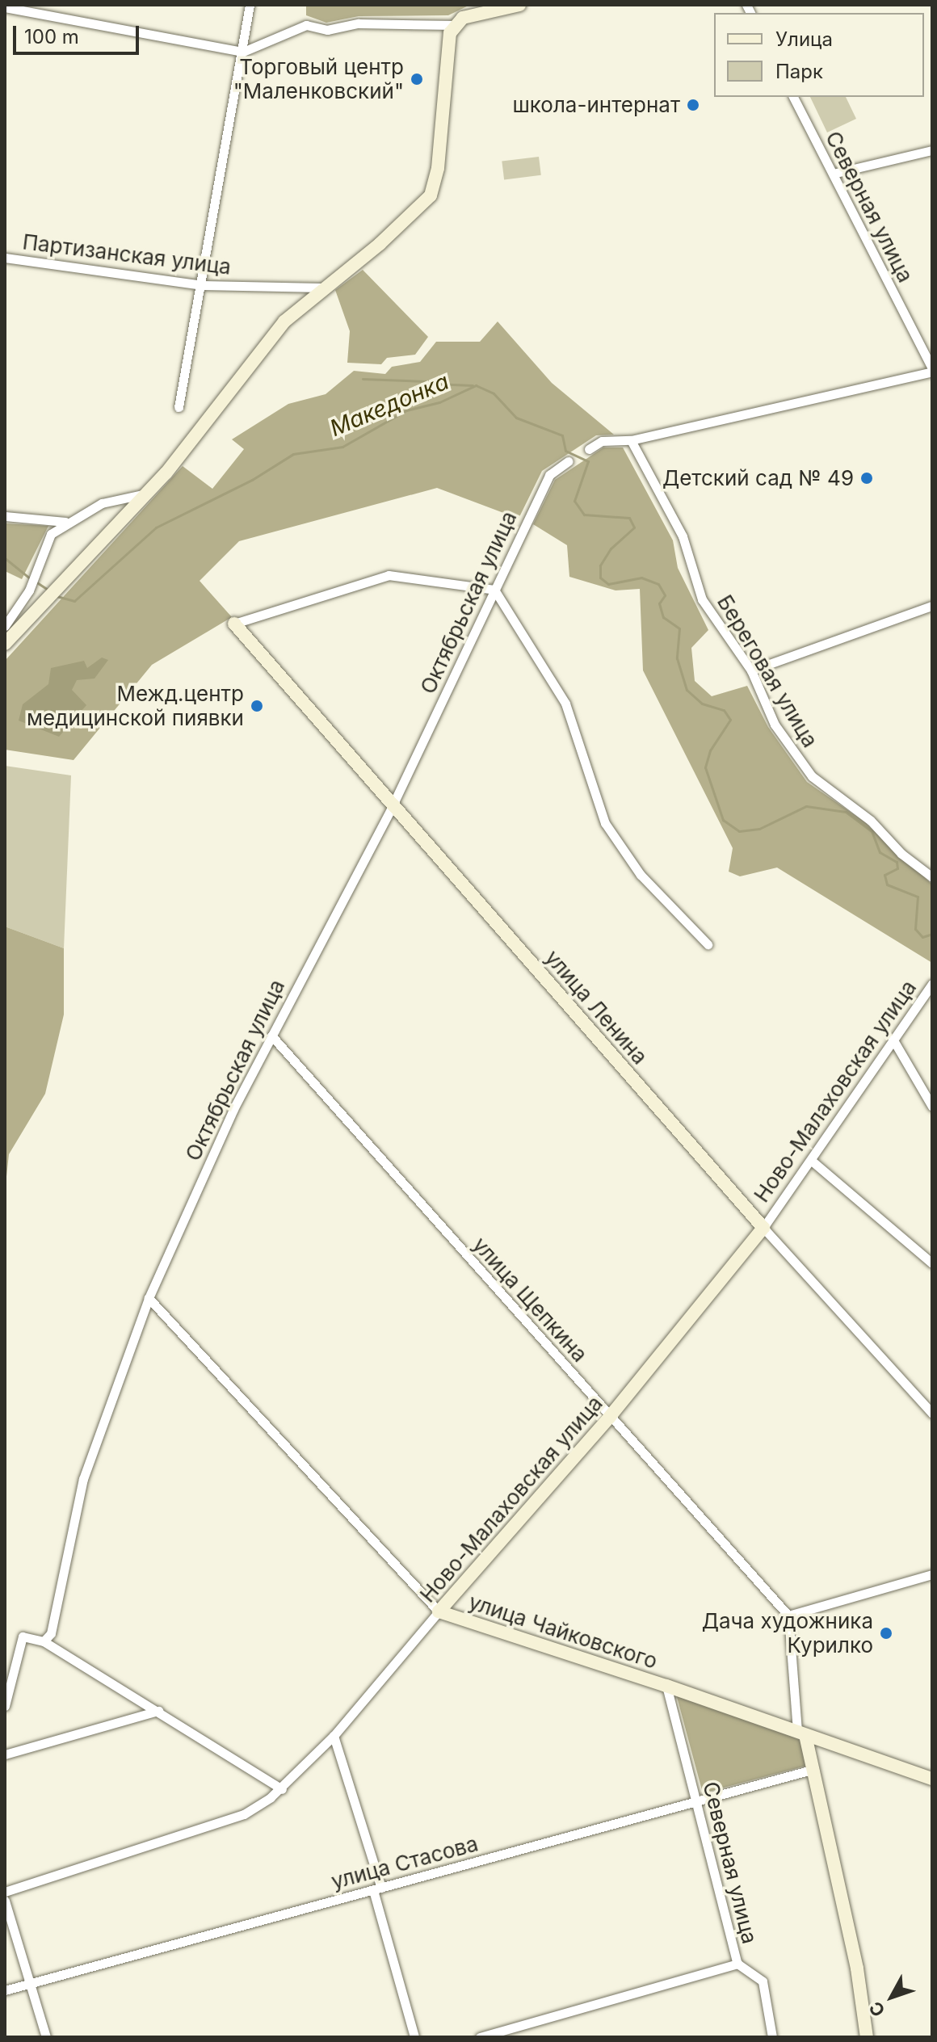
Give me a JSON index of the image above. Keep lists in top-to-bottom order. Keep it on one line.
{"streets":{"street":["Северная улица","Партизанская улица","Октябрьская улица","Береговая улица","улица Ленина","Ново-Малаховская улица","улица Щепкина","улица Чайковского","улица Стасова"]},"crossings":[["Северная улица","улица Чайковского"],["Северная улица","улица Стасова"],["Октябрьская улица","улица Ленина"],["Октябрьская улица","улица Щепкина"],["Октябрьская улица","улица Чайковского"],["улица Ленина","Ново-Малаховская улица"],["Ново-Малаховская улица","улица Щепкина"],["Ново-Малаховская улица","улица Чайковского"]],"water":["Македонка"],"places":["Торговый центр \"Маленковский\"","школа-интернат","Детский сад № 49","Межд.центр медицинской пиявки","Дача художника Курилко"],"legend":["Улица","Парк"],"scale_bar":"100 m","north":"bottom left"}
